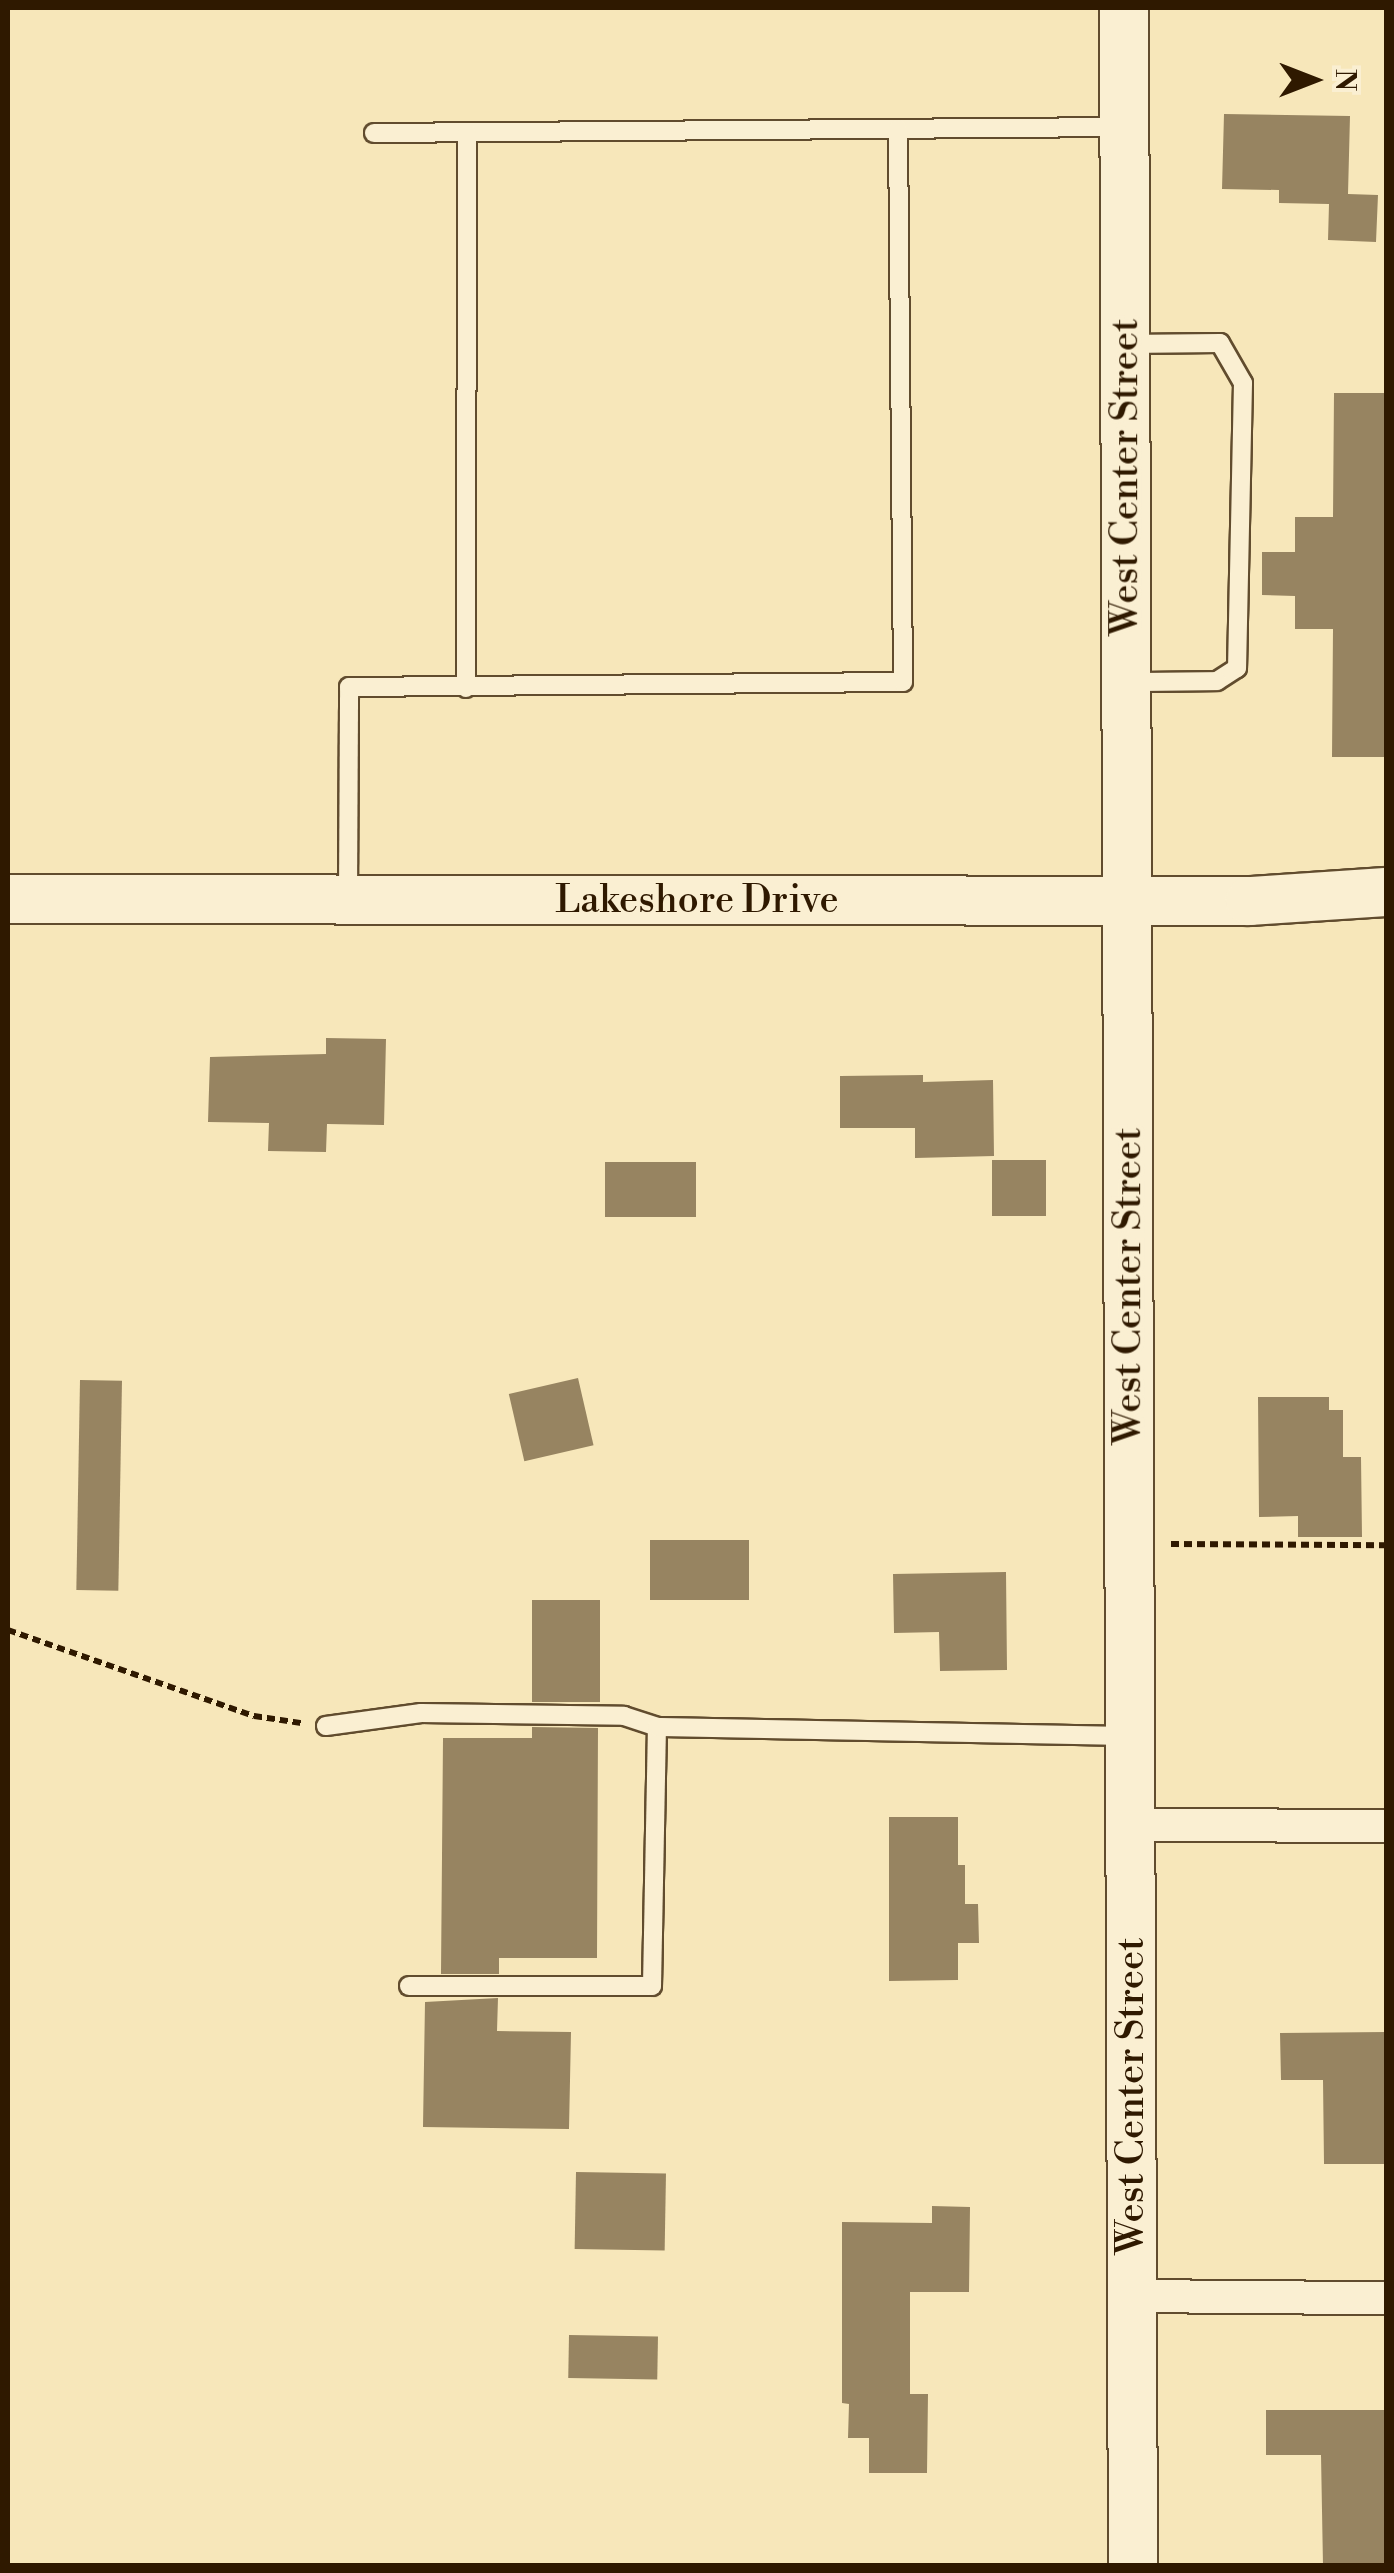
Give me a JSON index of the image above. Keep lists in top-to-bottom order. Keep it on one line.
{"streets":{"main road":["West Center Street","Lakeshore Drive"]},"crossings":[["West Center Street","Lakeshore Drive"]],"north":"right"}
